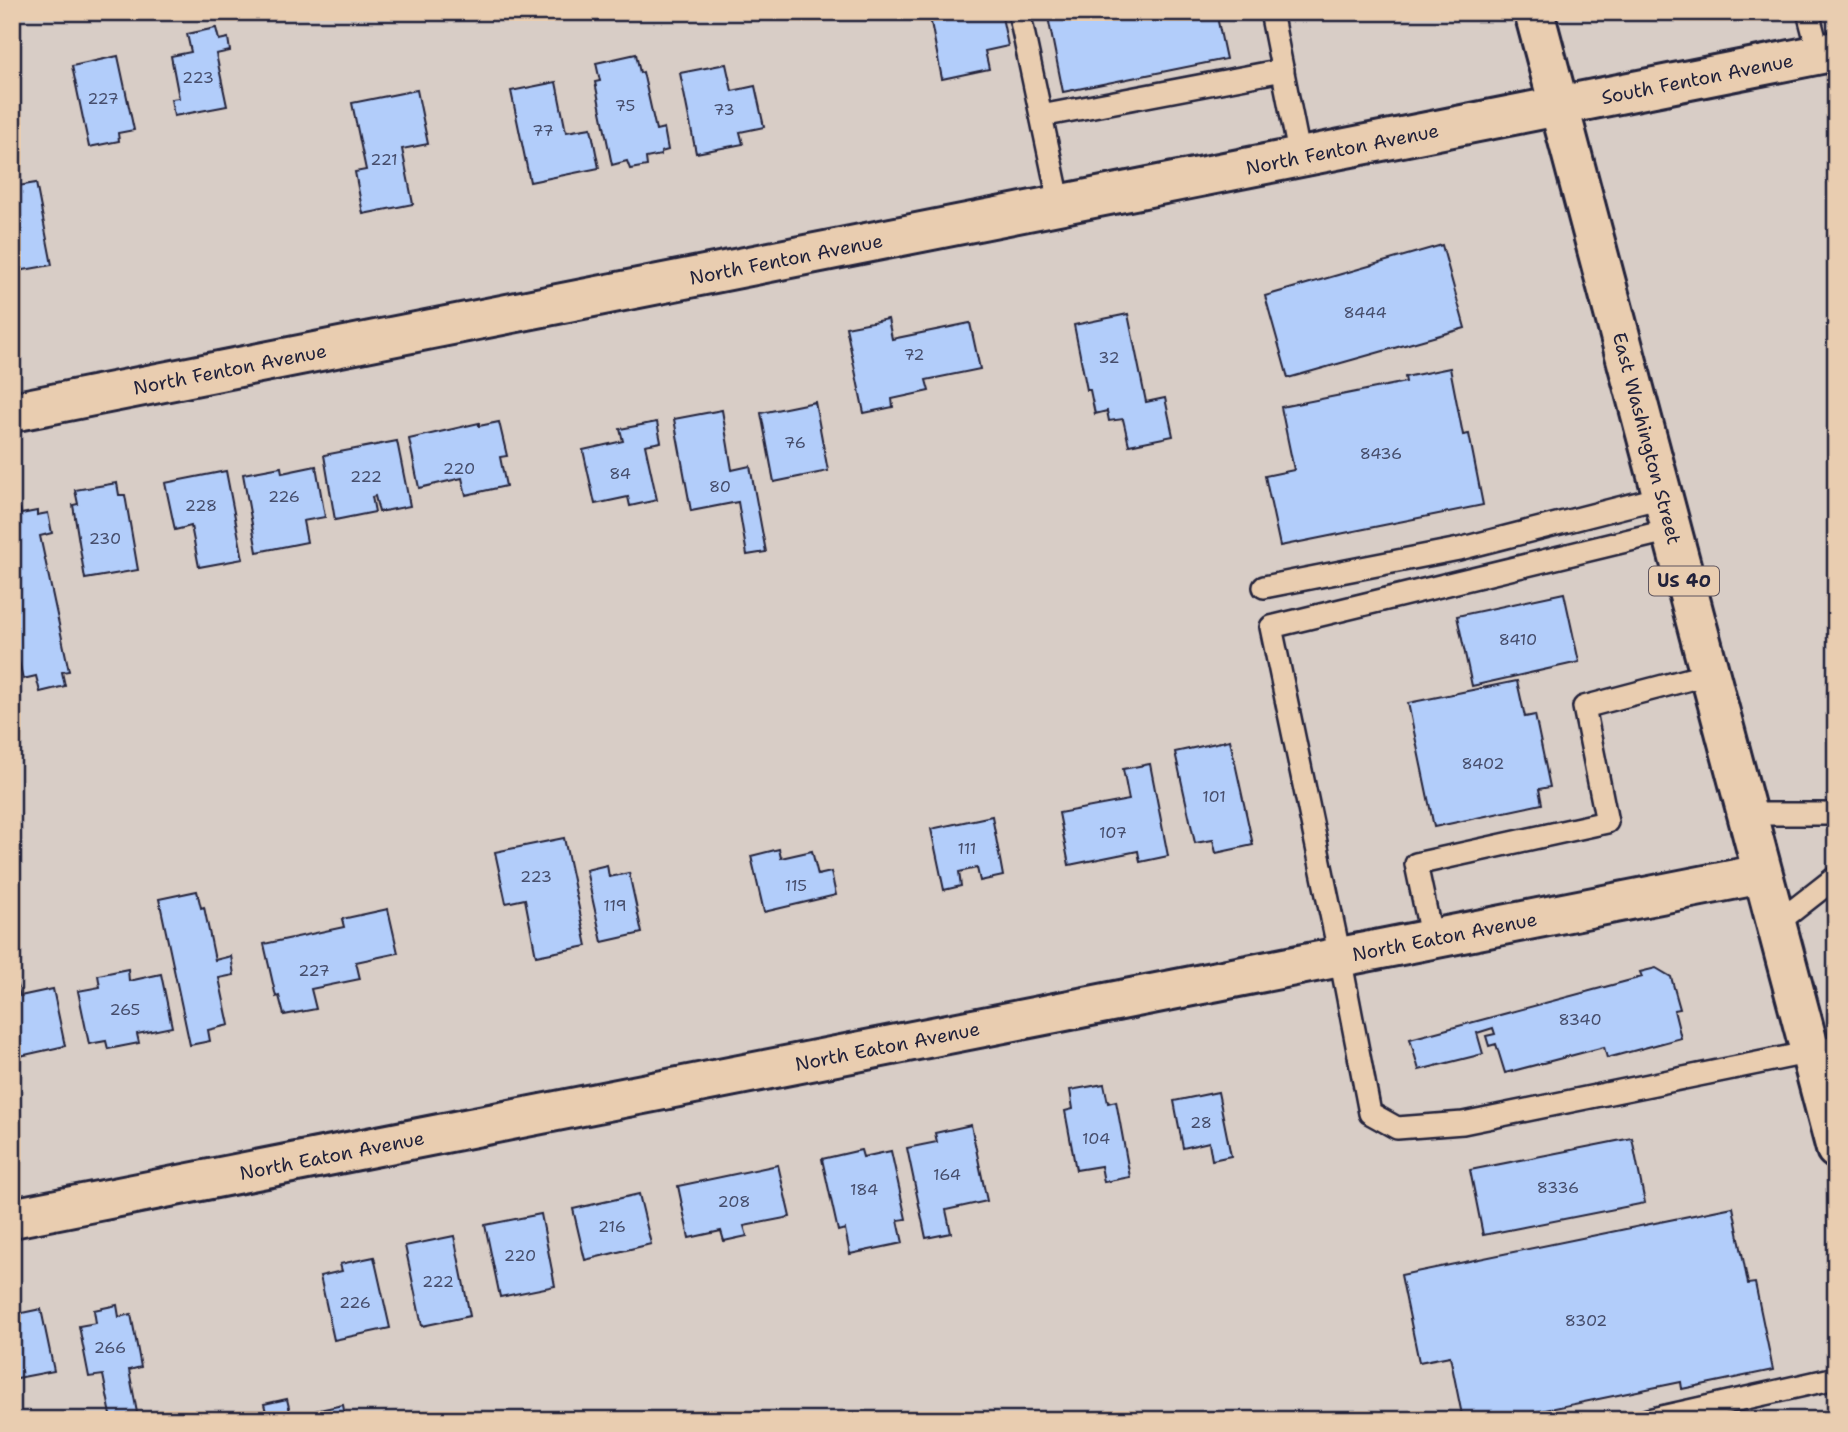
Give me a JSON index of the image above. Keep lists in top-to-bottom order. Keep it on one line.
{"streets":{"street":["South Fenton Avenue","North Fenton Avenue","East Washington Street","US 40","North Eaton Avenue"]},"crossings":[["South Fenton Avenue","North Fenton Avenue"],["South Fenton Avenue","East Washington Street"],["North Fenton Avenue","East Washington Street"],["East Washington Street","North Eaton Avenue"]],"house_numbers":["223","227","75","73","77","221","8444","72","32","76","8436","220","84","222","80","226","228","230","8410","8402","101","107","111","223","115","119","227","265","8340","28","104","164","8336","184","208","216","220","222","226","8302","266"]}
